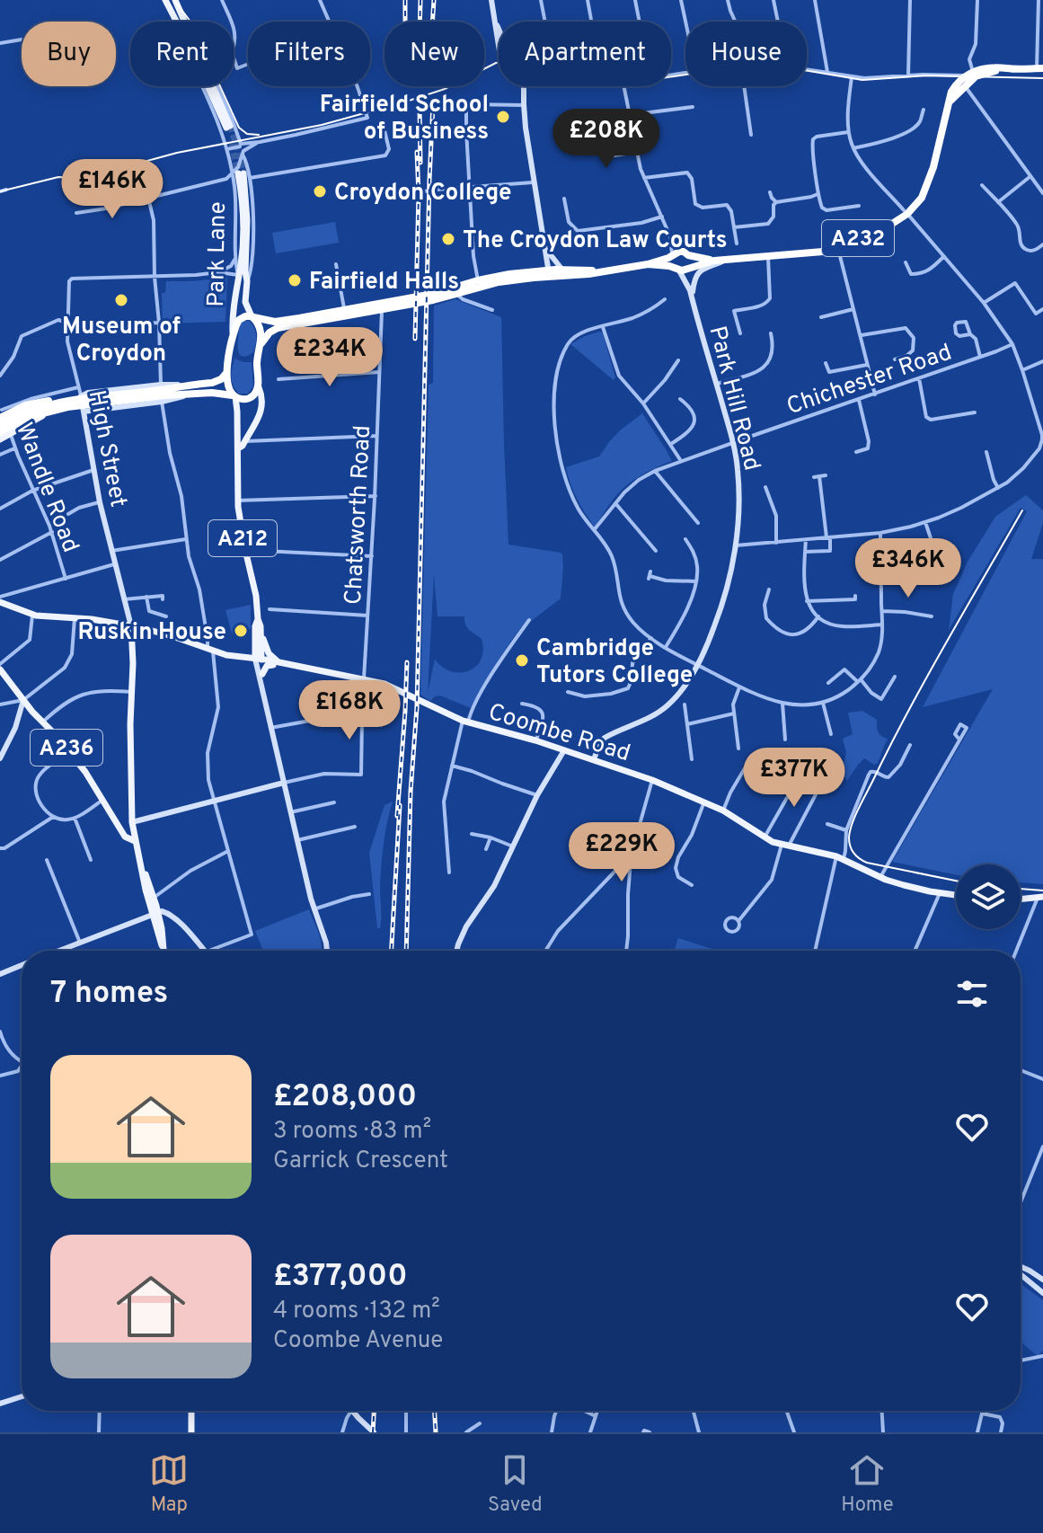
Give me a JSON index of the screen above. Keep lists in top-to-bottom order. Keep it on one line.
{"streets":{"highway":["A232"],"main road":["Park Lane","Park Hill Road","High Street","A212","Coombe Road","A236"],"street":["Chichester Road","Wandle Road","Chatsworth Road"]},"crossings":[["A232","Park Lane"],["A232","Park Hill Road"],["A232","Chatsworth Road"],["Chichester Road","Park Hill Road"],["Park Hill Road","Coombe Road"],["High Street","Coombe Road"],["Chatsworth Road","Coombe Road"],["A212","Coombe Road"]],"places":["Fairfield School of Business","Croydon College","The Croydon Law Courts","Fairfield Halls","Museum of Croydon","Ruskin House","Cambridge Tutors College"],"page":{"chip":["Buy","Rent","Filters","New","Apartment","House"],"price":["£208K","£146K","£234K","£346K","£168K","£377K","£229K"],"heading":"7 homes","list":[{"name":"£208,000","note":"3 rooms · 83 m² · Garrick Crescent"},{"name":"£377,000","note":"4 rooms · 132 m² · Coombe Avenue"}],"tabs":["Map","Saved","Home"]}}
